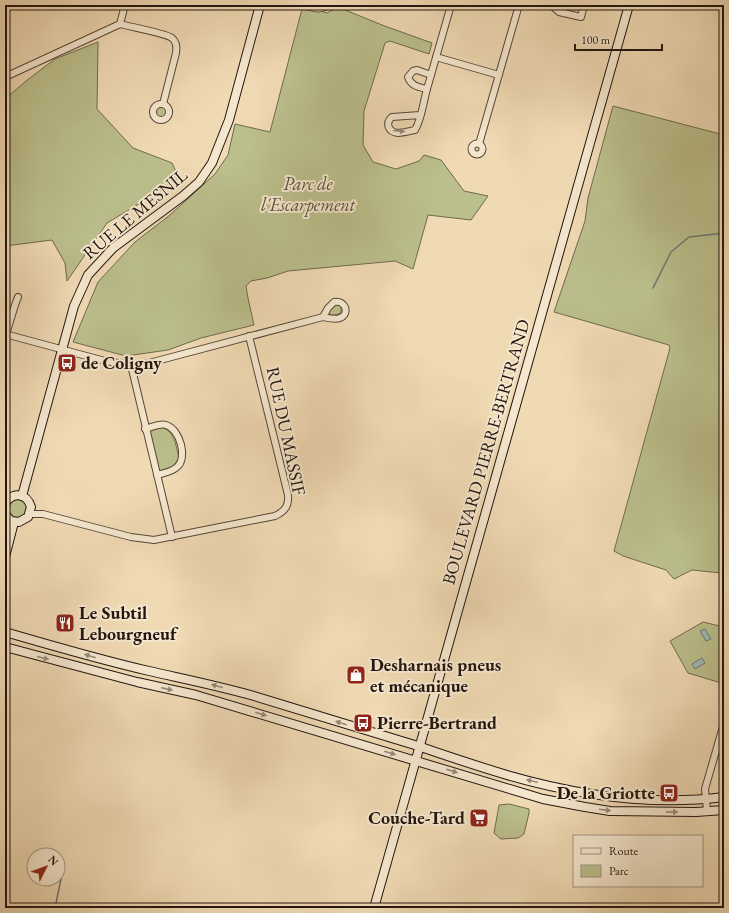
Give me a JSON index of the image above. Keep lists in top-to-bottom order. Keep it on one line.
{"streets":{"main road":["RUE LE MESNIL","BOULEVARD PIERRE-BERTRAND"],"street":["RUE DU MASSIF"]},"parks":["Parc de l'Escarpement"],"places":{"bus stop":["de Coligny","Pierre-Bertrand","De la Griotte"],"restaurant":["Le Subtil Lebourgneuf"],"shop":["Desharnais pneus et mécanique"],"supermarket":["Couche-Tard"]},"legend":["Route","Parc"],"scale_bar":"100 m","north":"top right"}
